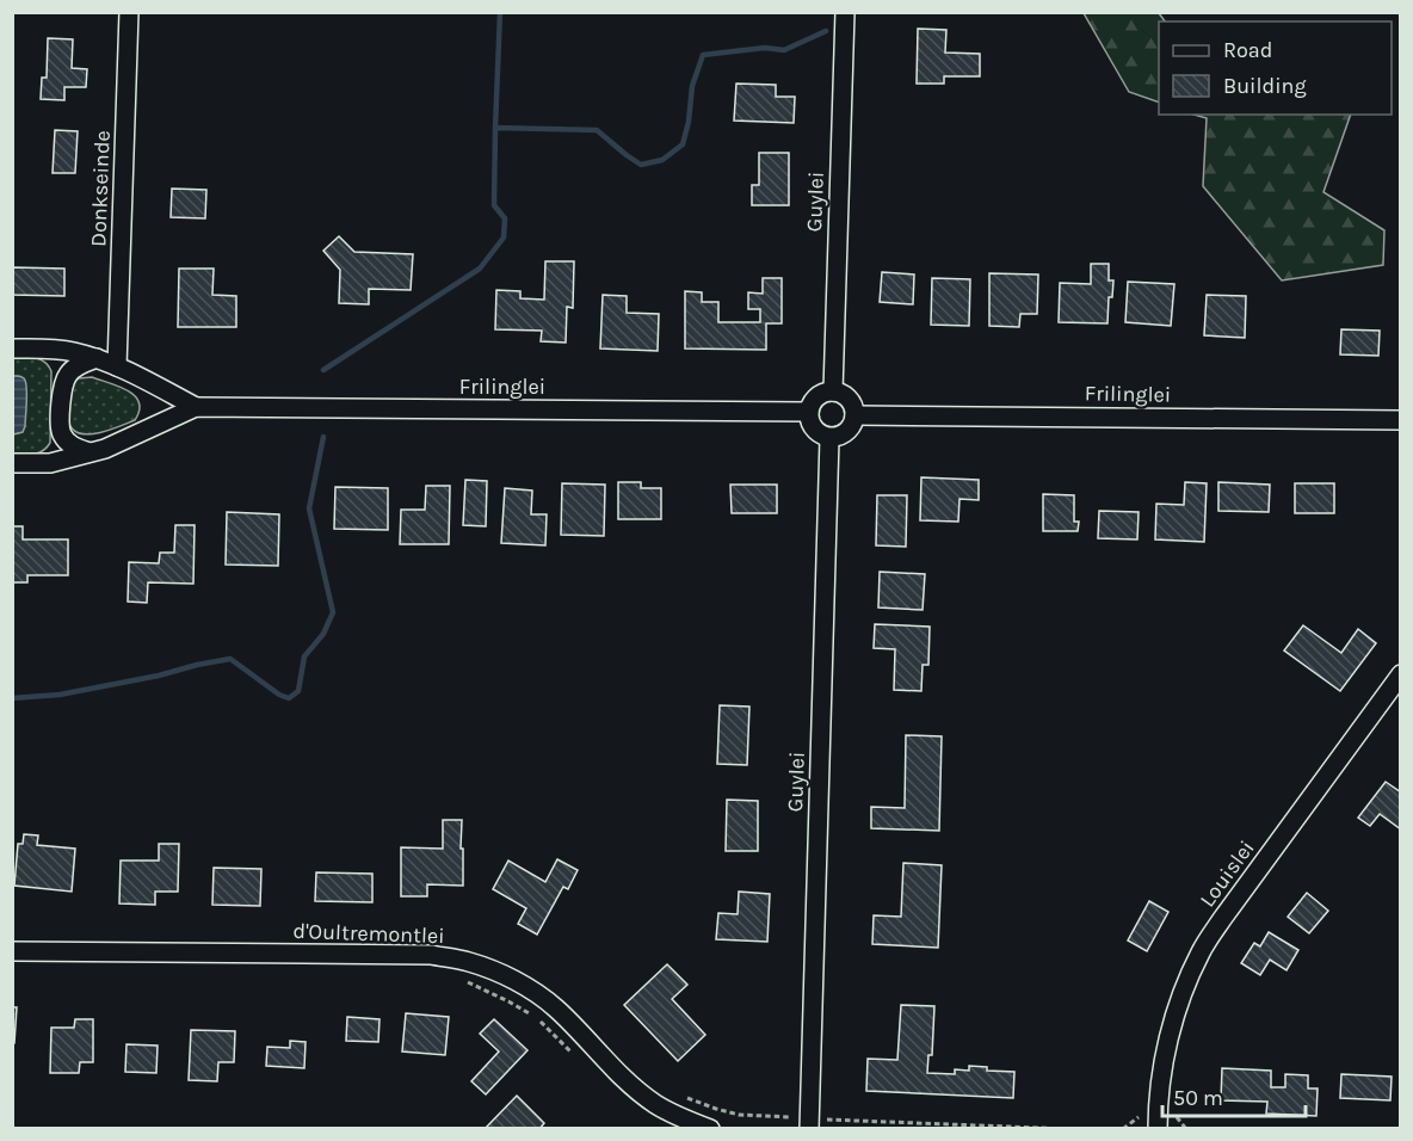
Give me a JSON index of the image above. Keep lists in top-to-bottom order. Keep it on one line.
{"streets":{"street":["Donkseinde","Guylei","Frilinglei","Louislei","d'Oultremontlei"]},"crossings":[["Donkseinde","Frilinglei"],["Guylei","Frilinglei"]],"legend":["Road","Building"],"scale_bar":"50 m"}
